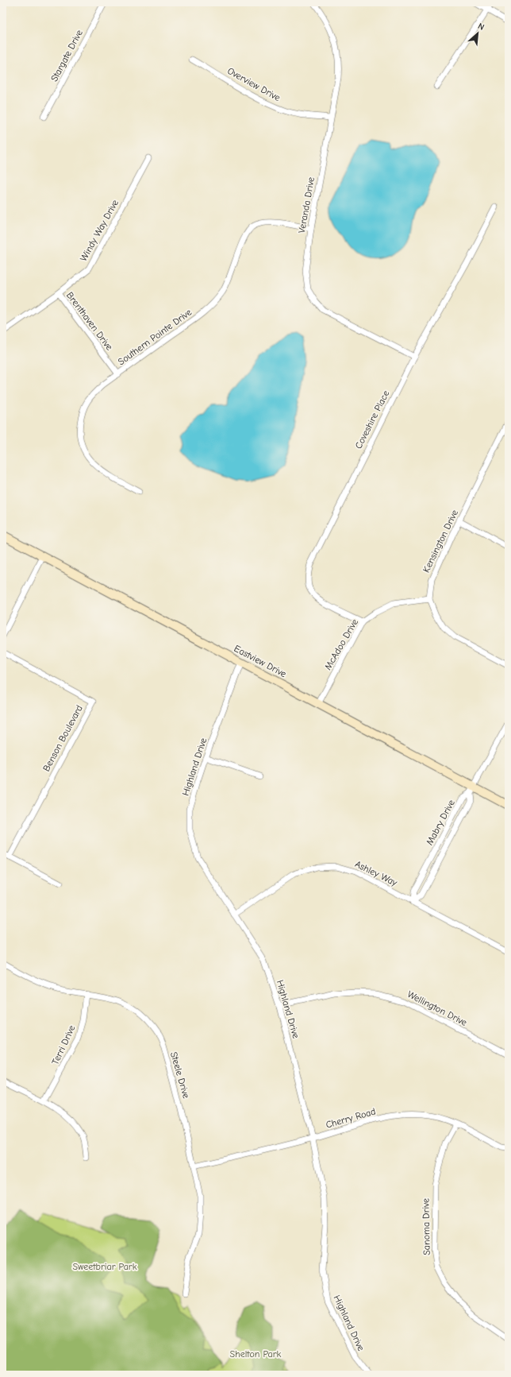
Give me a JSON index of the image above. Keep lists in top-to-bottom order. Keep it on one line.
{"streets":{"street":["Stargate Drive","Overview Drive","Veranda Drive","Windy Way Drive","Brenthaven Drive","Southern Pointe Drive","Coveshire Place","Kensington Drive","McAdoo Drive","Eastview Drive","Benson Boulevard","Highland Drive","Ashley Way","Wellington Drive","Terri Drive","Steele Drive","Cherry Road","Sanoma Drive"]},"crossings":[["Overview Drive","Veranda Drive"],["Veranda Drive","Southern Pointe Drive"],["Veranda Drive","Coveshire Place"],["Windy Way Drive","Brenthaven Drive"],["Brenthaven Drive","Southern Pointe Drive"],["Coveshire Place","McAdoo Drive"],["Kensington Drive","McAdoo Drive"],["McAdoo Drive","Eastview Drive"],["Eastview Drive","Highland Drive"],["Highland Drive","Ashley Way"],["Highland Drive","Wellington Drive"],["Highland Drive","Cherry Road"],["Terri Drive","Steele Drive"],["Steele Drive","Cherry Road"],["Cherry Road","Sanoma Drive"]],"parks":["Sweetbriar Park","Shelton Park"],"north":"top right"}
